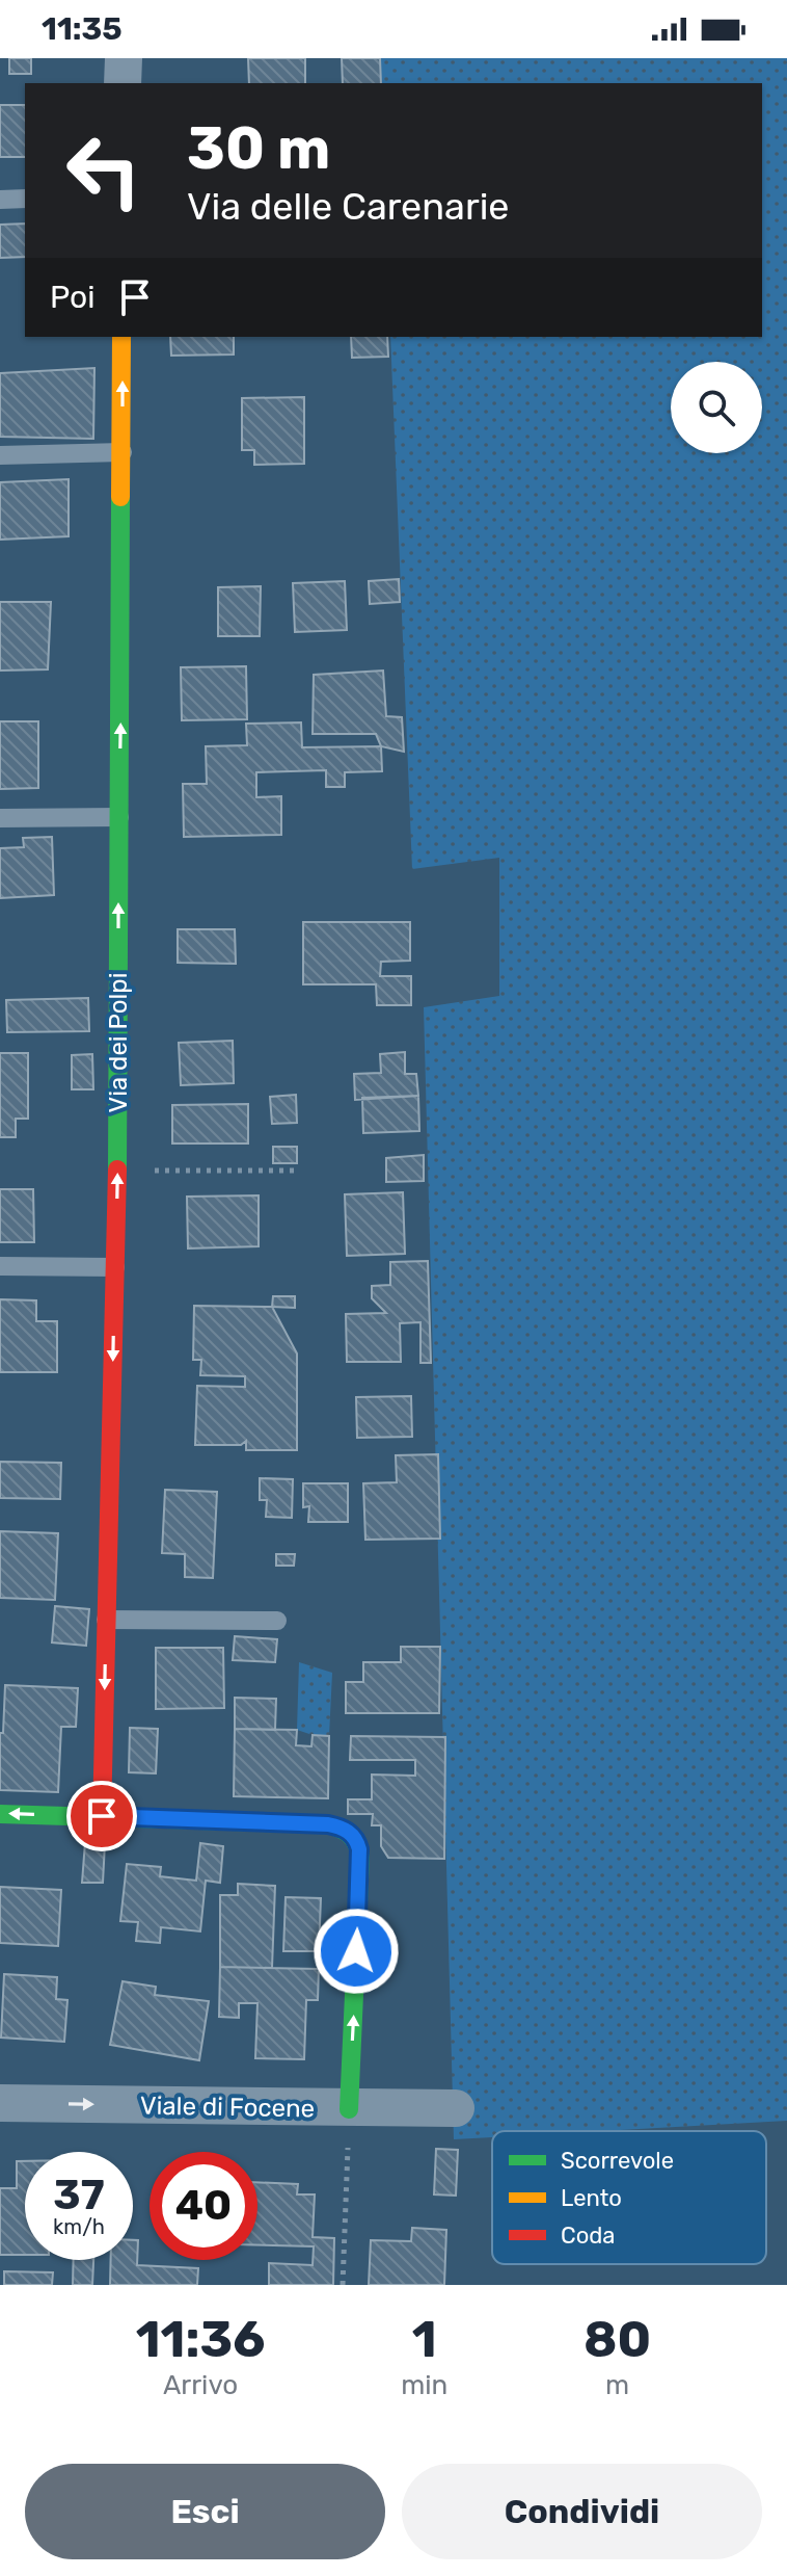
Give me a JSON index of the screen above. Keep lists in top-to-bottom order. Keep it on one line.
{"streets":{"street":["Via dei Polpi","Viale di Focene"]},"one_way":["Viale di Focene"],"legend":["Scorrevole","Lento","Coda"],"page":{"status":"11:35","turn":["30 m","Via delle Carenarie"],"then":"Poi","speed":"37 km/h","limit":"40","eta":["11:36","Arrivo","1","min","80","m"],"buttons":["Esci","Condividi"]}}
